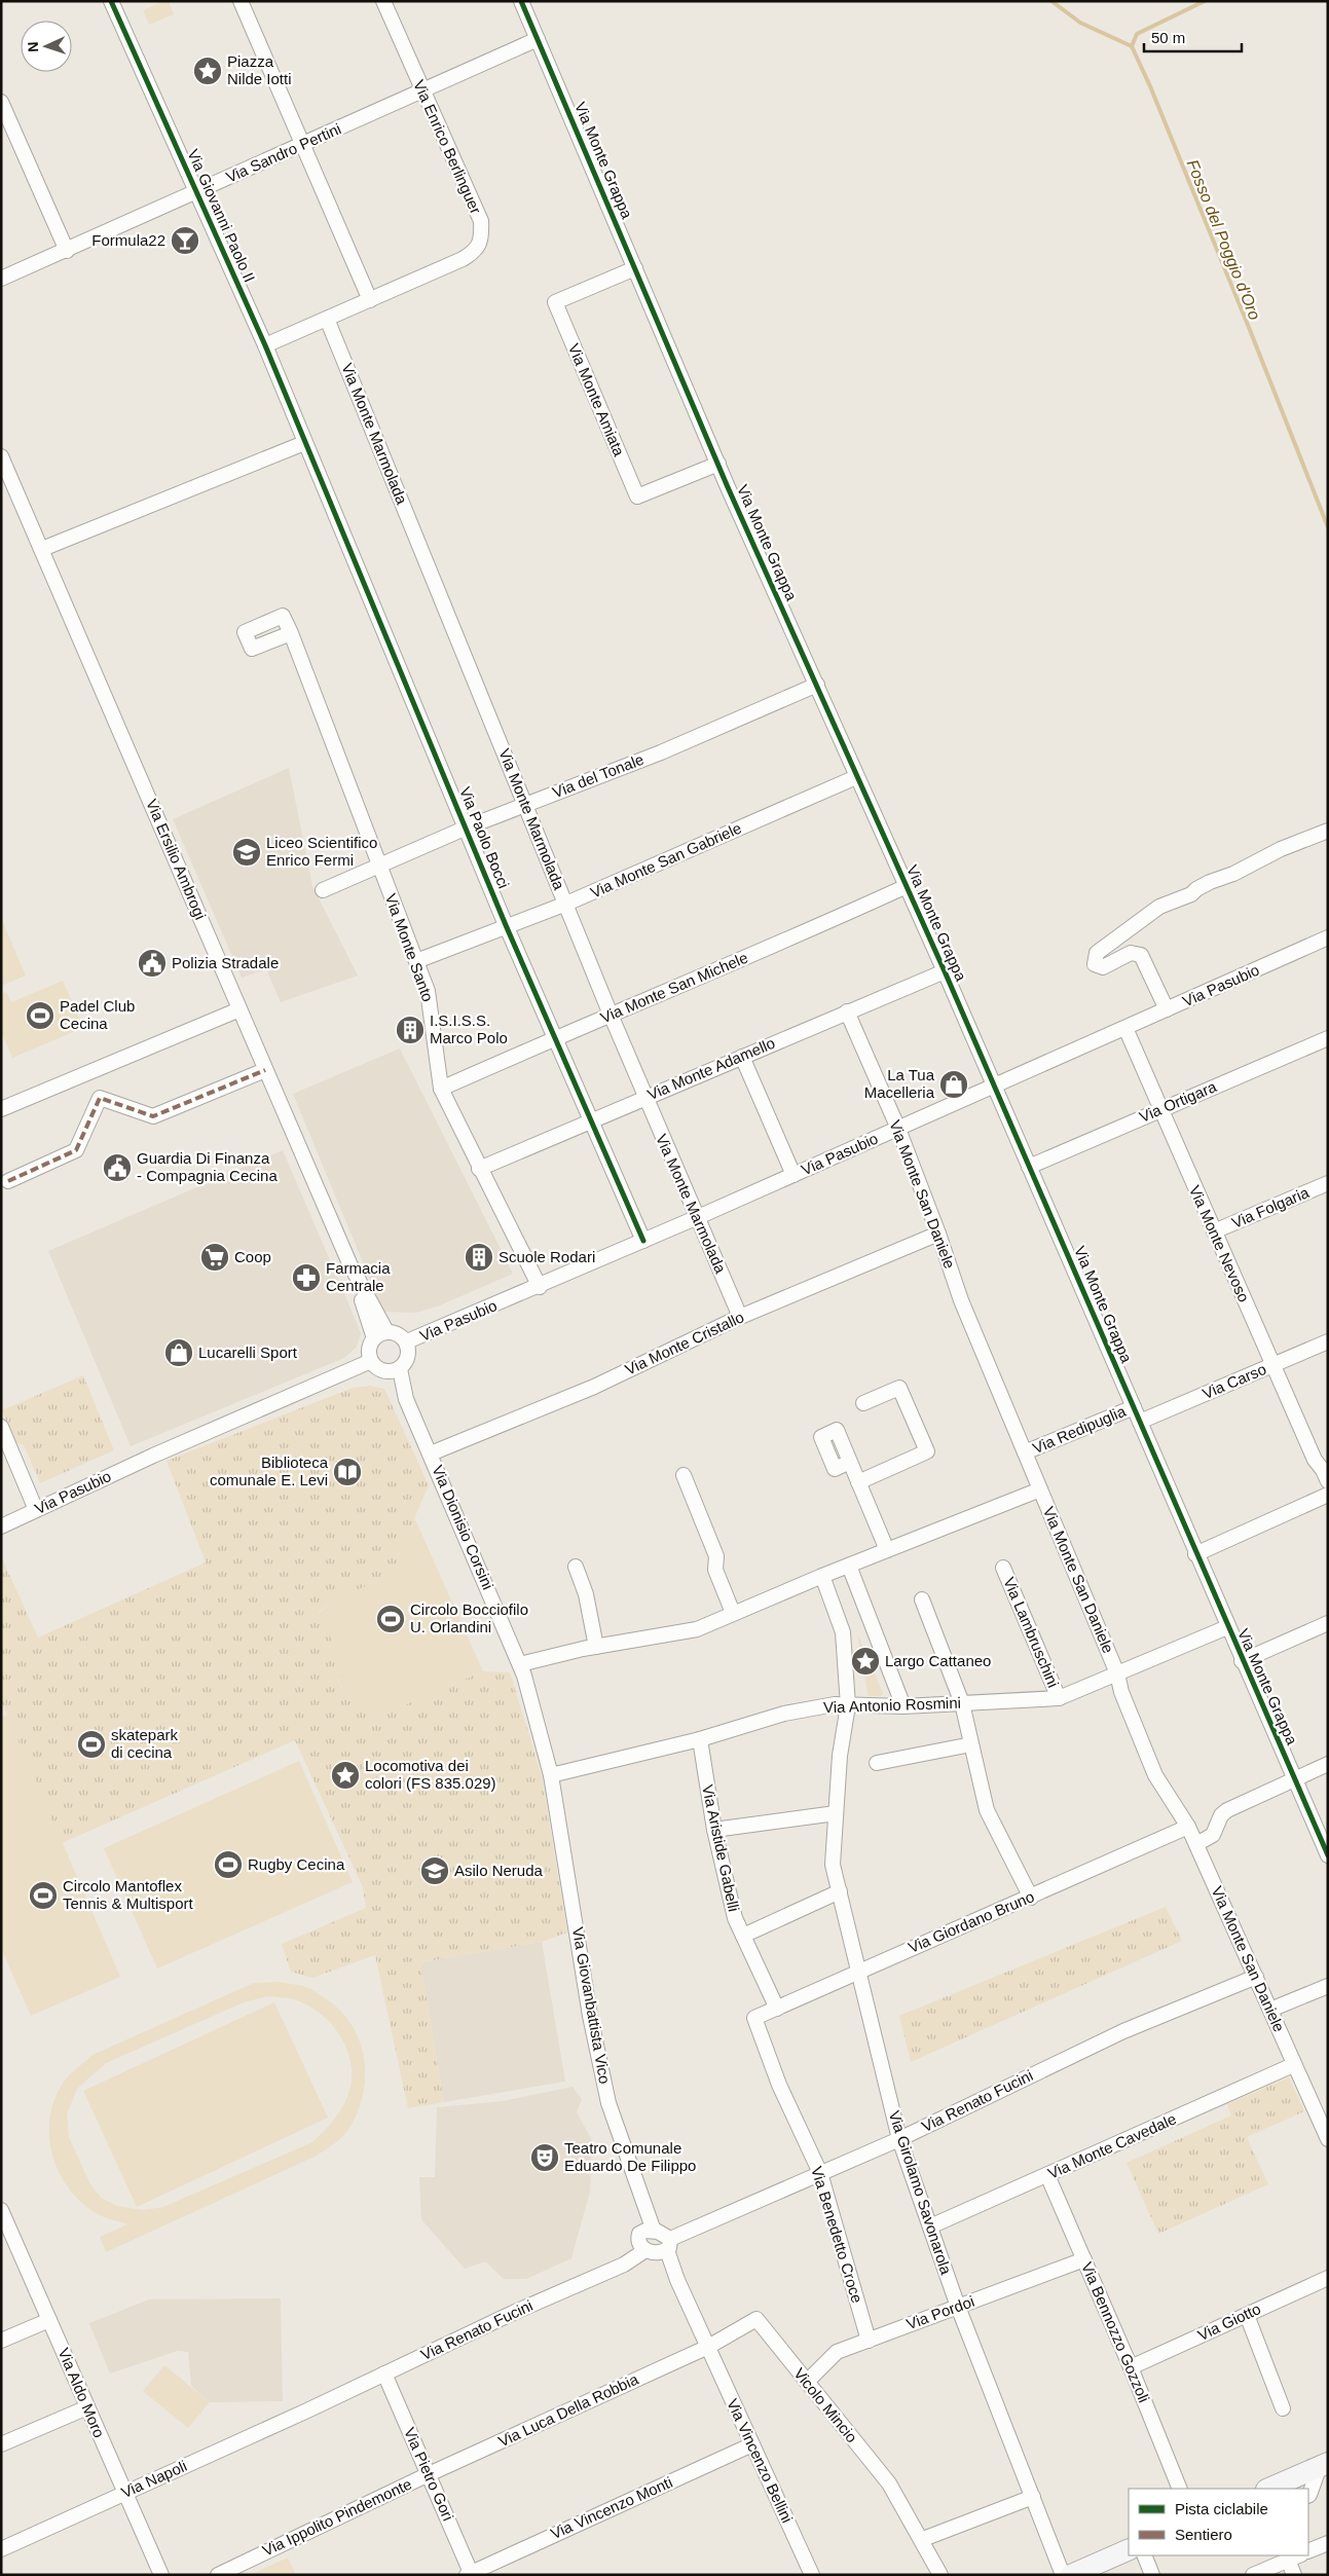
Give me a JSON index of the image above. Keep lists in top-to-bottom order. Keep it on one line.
{"streets":{"street":["Via Enrico Berlinguer","Via Sandro Pertini","Via Monte Grappa","Via Giovanni Paolo II","Via Monte Amiata","Via Monte Marmolada","Via del Tonale","Via Paolo Bocci","Via Ersilio Ambrogi","Via Monte San Gabriele","Via Monte Santo","Via Pasubio","Via Monte San Michele","Via Monte Adamello","Via Ortigara","Via Monte San Daniele","Via Folgaria","Via Monte Nevoso","Via Monte Cristallo","Via Carso","Via Redipuglia","Via Dionisio Corsini","Via Lambruschini","Via Antonio Rosmini","Via Aristide Gabelli","Via Giordano Bruno","Via Giovanbattista Vico","Via Renato Fucini","Via Monte Cavedale","Via Girolamo Savonarola","Via Benedetto Croce","Via Pordoi","Via Giotto","Via Bennozzo Gozzoli","Via Aldo Moro","Vicolo Mincio","Via Luca Della Robbia","Via Vincenzo Bellini","Via Pietro Gori","Via Napoli","Via Vincenzo Monti","Via Ippolito Pindemonte"]},"crossings":[["Via Enrico Berlinguer","Via Sandro Pertini"],["Via Enrico Berlinguer","Via Giovanni Paolo II"],["Via Enrico Berlinguer","Via Monte Marmolada"],["Via Sandro Pertini","Via Monte Grappa"],["Via Sandro Pertini","Via Giovanni Paolo II"],["Via Monte Grappa","Via Monte Amiata"],["Via Monte Grappa","Via del Tonale"],["Via Monte Grappa","Via Monte San Gabriele"],["Via Monte Grappa","Via Pasubio"],["Via Monte Grappa","Via Monte San Michele"],["Via Monte Grappa","Via Monte Adamello"],["Via Monte Grappa","Via Ortigara"],["Via Monte Grappa","Via Carso"],["Via Monte Grappa","Via Redipuglia"],["Via Monte Grappa","Via Antonio Rosmini"],["Via Giovanni Paolo II","Via Paolo Bocci"],["Via Monte Marmolada","Via del Tonale"],["Via Monte Marmolada","Via Monte San Gabriele"],["Via Monte Marmolada","Via Pasubio"],["Via Monte Marmolada","Via Monte San Michele"],["Via Monte Marmolada","Via Monte Adamello"],["Via Monte Marmolada","Via Monte Cristallo"],["Via del Tonale","Via Paolo Bocci"],["Via del Tonale","Via Monte Santo"],["Via Paolo Bocci","Via Monte San Gabriele"],["Via Paolo Bocci","Via Pasubio"],["Via Paolo Bocci","Via Monte San Michele"],["Via Paolo Bocci","Via Monte Adamello"],["Via Ersilio Ambrogi","Via Pasubio"],["Via Ersilio Ambrogi","Via Dionisio Corsini"],["Via Monte San Gabriele","Via Monte Santo"],["Via Monte Santo","Via Pasubio"],["Via Monte Santo","Via Monte San Michele"],["Via Monte Santo","Via Monte Adamello"],["Via Pasubio","Via Monte San Daniele"],["Via Pasubio","Via Monte Nevoso"],["Via Pasubio","Via Dionisio Corsini"],["Via Monte Adamello","Via Monte San Daniele"],["Via Ortigara","Via Monte Nevoso"],["Via Monte San Daniele","Via Monte Cristallo"],["Via Monte San Daniele","Via Redipuglia"],["Via Monte San Daniele","Via Antonio Rosmini"],["Via Monte San Daniele","Via Giordano Bruno"],["Via Monte San Daniele","Via Renato Fucini"],["Via Monte San Daniele","Via Monte Cavedale"],["Via Folgaria","Via Monte Nevoso"],["Via Monte Nevoso","Via Carso"],["Via Monte Cristallo","Via Dionisio Corsini"],["Via Dionisio Corsini","Via Antonio Rosmini"],["Via Dionisio Corsini","Via Giovanbattista Vico"],["Via Lambruschini","Via Antonio Rosmini"],["Via Antonio Rosmini","Via Aristide Gabelli"],["Via Antonio Rosmini","Via Giovanbattista Vico"],["Via Antonio Rosmini","Via Girolamo Savonarola"],["Via Aristide Gabelli","Via Giordano Bruno"],["Via Giordano Bruno","Via Girolamo Savonarola"],["Via Giordano Bruno","Via Benedetto Croce"],["Via Renato Fucini","Via Girolamo Savonarola"],["Via Renato Fucini","Via Benedetto Croce"],["Via Renato Fucini","Via Pietro Gori"],["Via Renato Fucini","Via Napoli"],["Via Monte Cavedale","Via Girolamo Savonarola"],["Via Monte Cavedale","Via Bennozzo Gozzoli"],["Via Girolamo Savonarola","Via Pordoi"],["Via Benedetto Croce","Via Pordoi"],["Via Pordoi","Via Bennozzo Gozzoli"],["Via Pordoi","Vicolo Mincio"],["Via Giotto","Via Bennozzo Gozzoli"],["Via Aldo Moro","Via Napoli"],["Vicolo Mincio","Via Luca Della Robbia"],["Vicolo Mincio","Via Vincenzo Bellini"],["Via Luca Della Robbia","Via Vincenzo Bellini"],["Via Luca Della Robbia","Via Pietro Gori"],["Via Luca Della Robbia","Via Ippolito Pindemonte"],["Via Vincenzo Bellini","Via Vincenzo Monti"],["Via Pietro Gori","Via Vincenzo Monti"],["Via Pietro Gori","Via Ippolito Pindemonte"]],"water":["Fosso del Poggio d'Oro"],"places":{"place":["Piazza Nilde Iotti","Largo Cattaneo","Locomotiva dei colori (FS 835.029)"],"bar":["Formula22"],"school or university":["Liceo Scientifico Enrico Fermi","Asilo Neruda"],"public building":["Polizia Stradale","Guardia Di Finanza - Compagnia Cecina"],"sports":["Padel Club Cecina","Circolo Bocciofilo U. Orlandini","skatepark di cecina","Rugby Cecina","Circolo Mantoflex Tennis & Multisport"],"building":["I.S.I.S.S. Marco Polo","Scuole Rodari"],"shop":["La Tua Macelleria","Lucarelli Sport"],"supermarket":["Coop"],"pharmacy":["Farmacia Centrale"],"library":["Biblioteca comunale E. Levi"],"theatre":["Teatro Comunale Eduardo De Filippo"]},"legend":["Pista ciclabile","Sentiero"],"scale_bar":"50 m","north":"left"}
